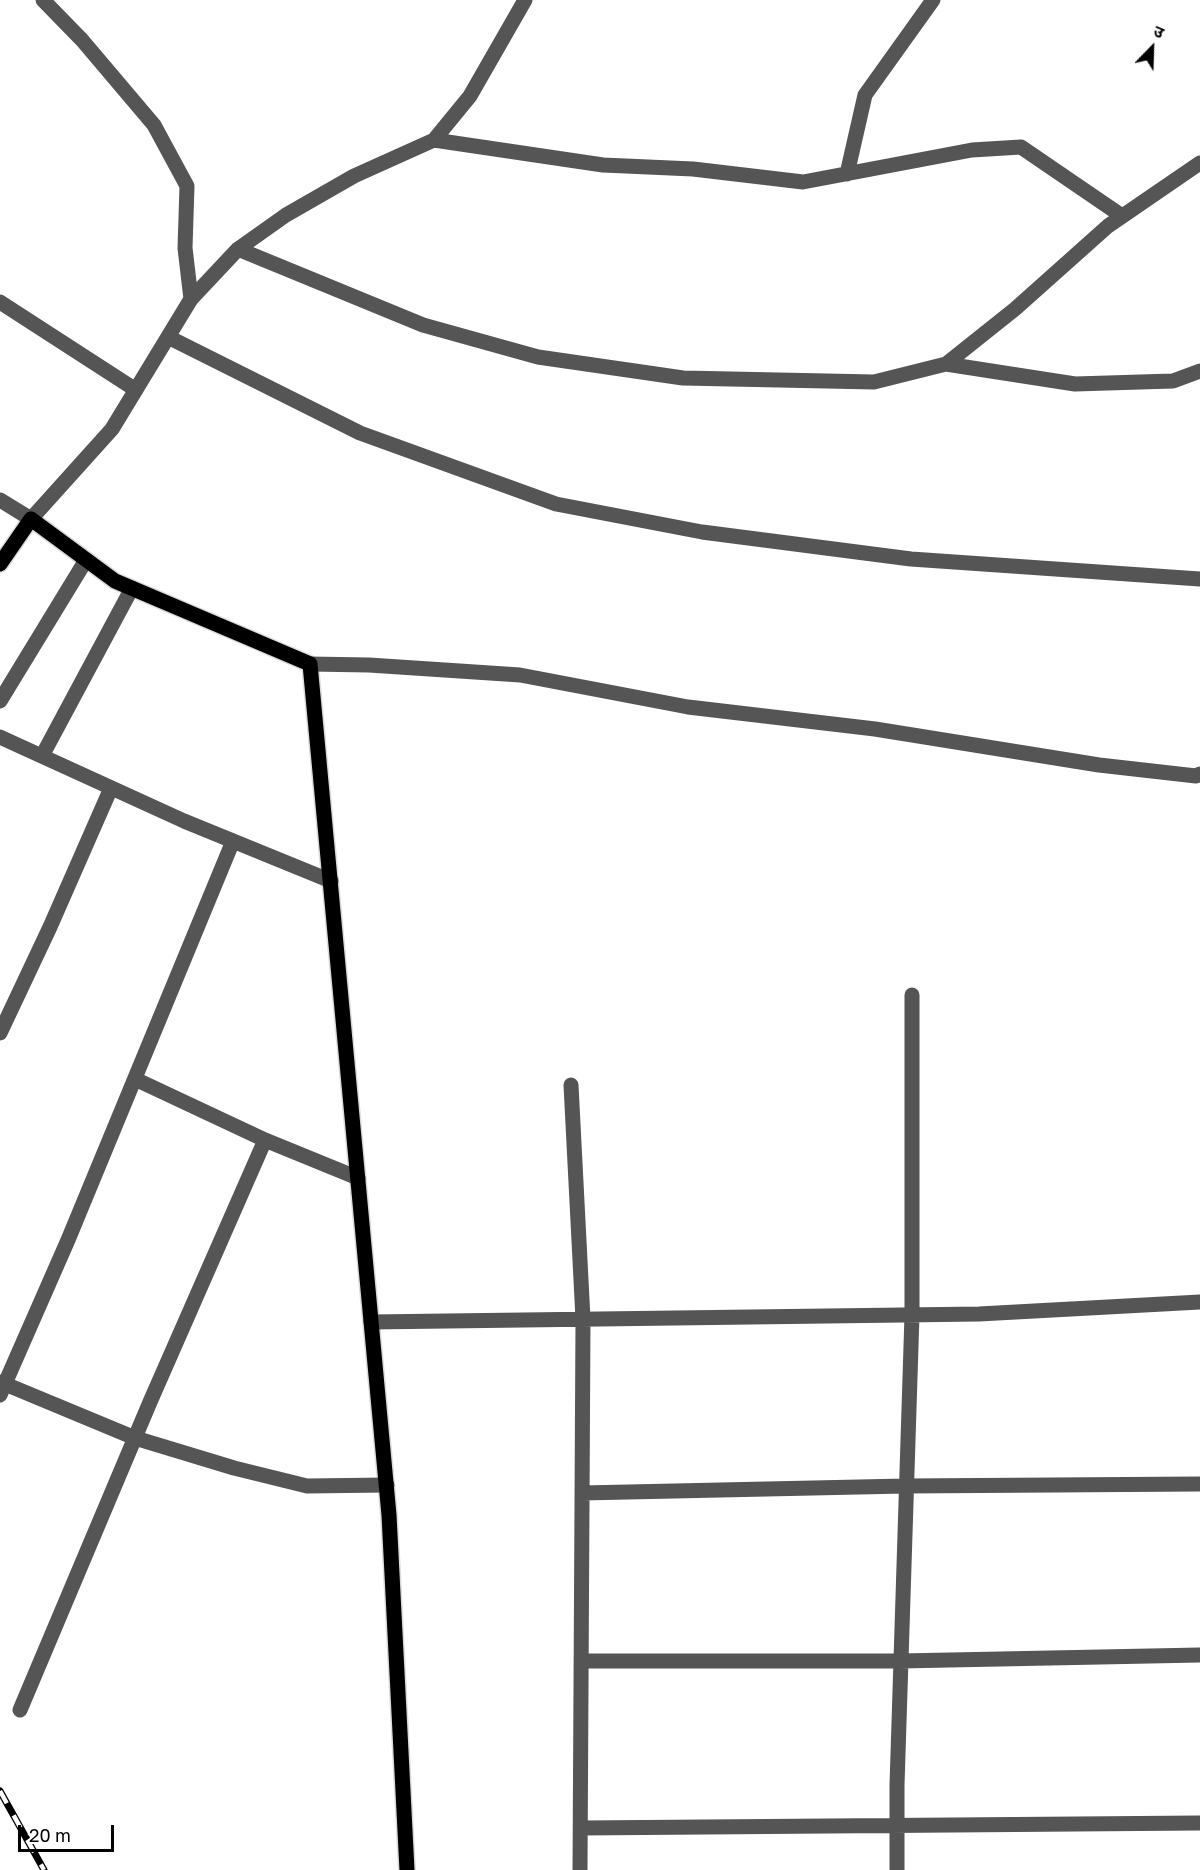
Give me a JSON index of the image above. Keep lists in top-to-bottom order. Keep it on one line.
{"scale_bar":"20 m","north":"top right"}
